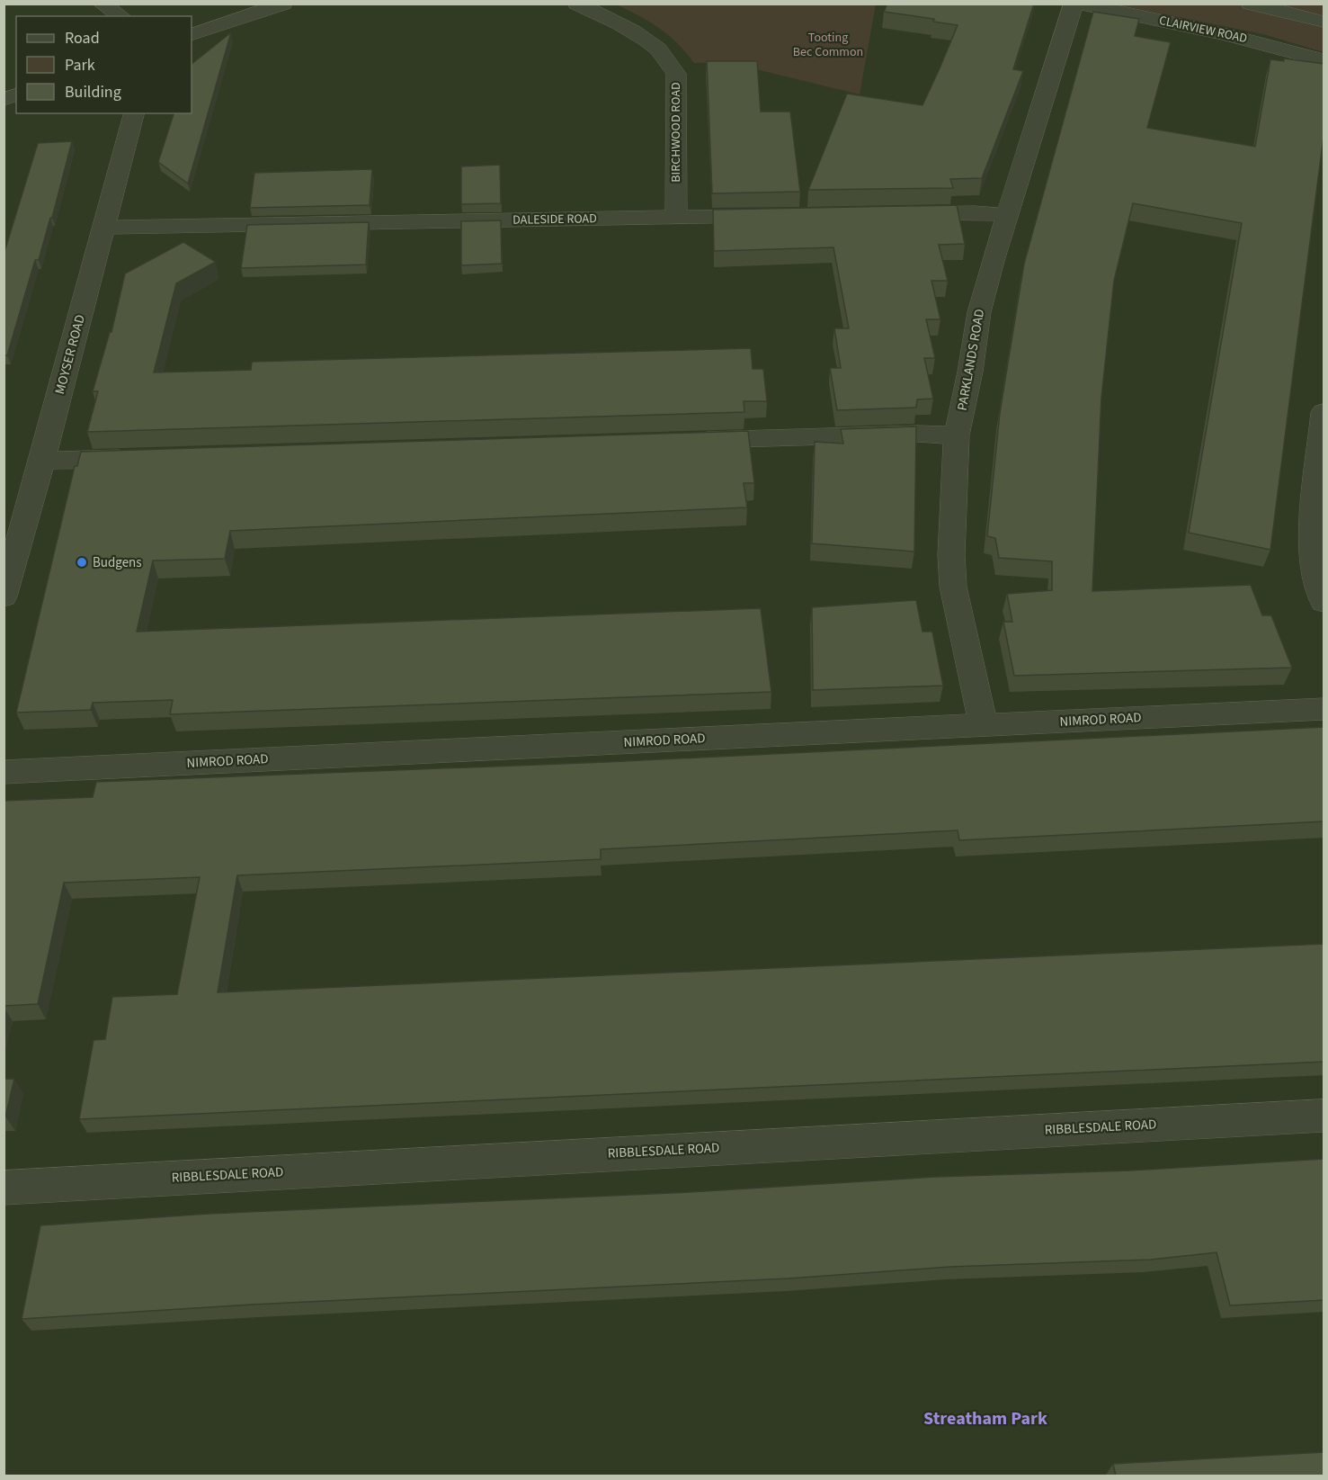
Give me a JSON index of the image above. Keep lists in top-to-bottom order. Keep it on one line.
{"streets":{"street":["CLAIRVIEW ROAD","BIRCHWOOD ROAD","DALESIDE ROAD","MOYSER ROAD","PARKLANDS ROAD","NIMROD ROAD","RIBBLESDALE ROAD"]},"crossings":[["BIRCHWOOD ROAD","DALESIDE ROAD"],["DALESIDE ROAD","MOYSER ROAD"],["PARKLANDS ROAD","NIMROD ROAD"]],"districts":["Streatham Park"],"parks":["Tooting Bec Common"],"places":["Budgens"],"legend":["Road","Park","Building"]}
